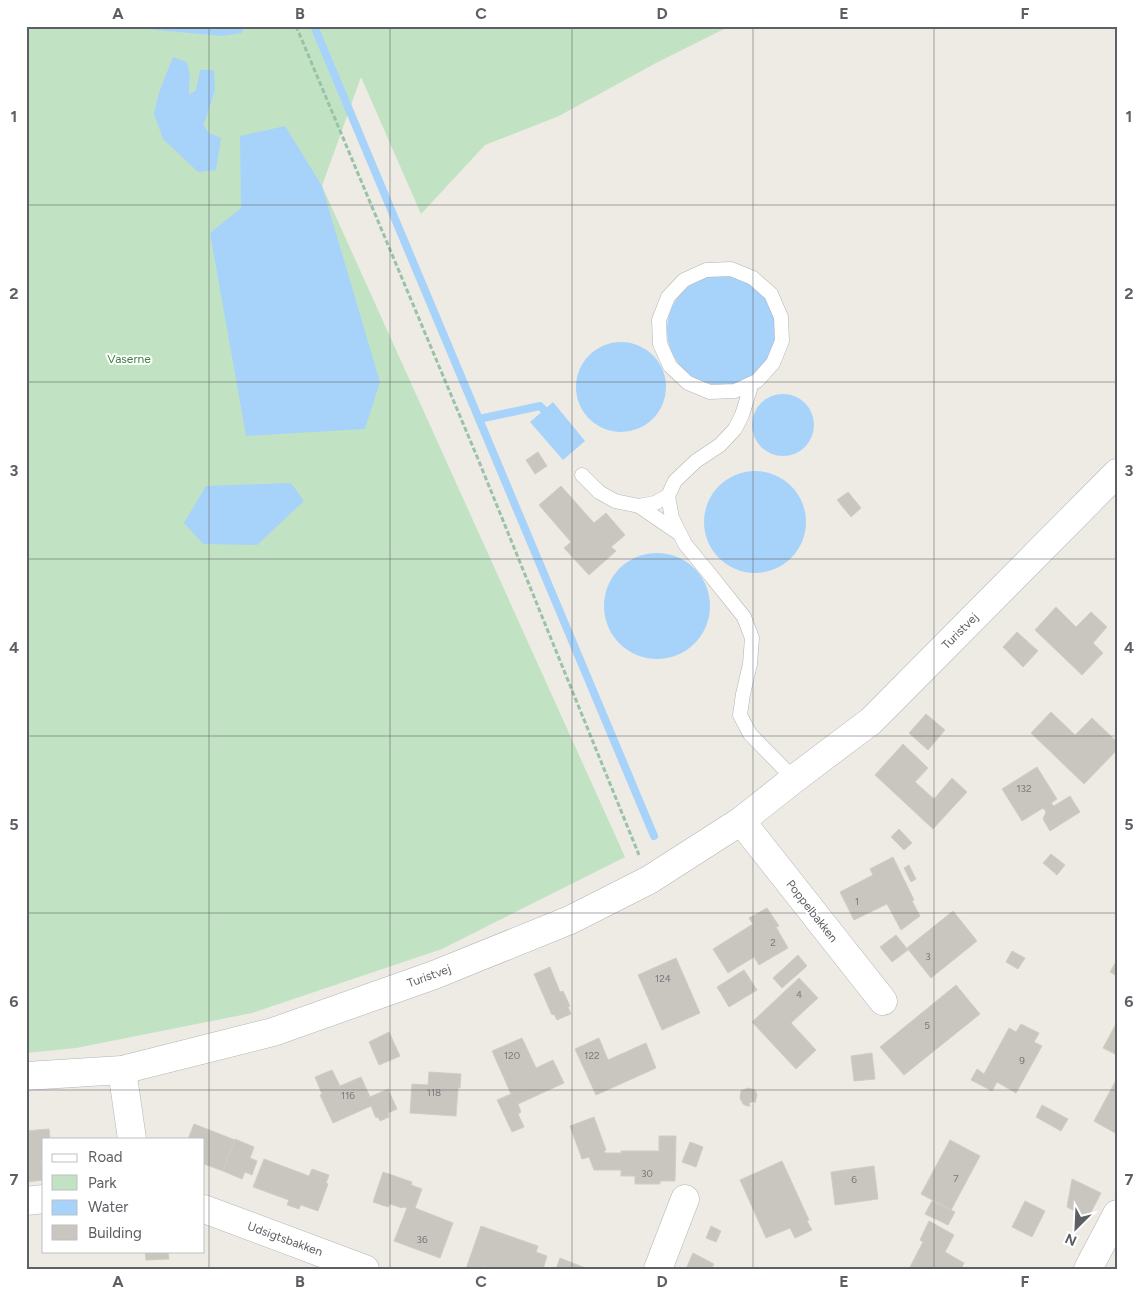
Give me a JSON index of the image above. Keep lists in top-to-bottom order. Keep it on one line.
{"streets":{"street":["Turistvej","Poppelbakken","Udsigtsbakken"]},"crossings":[["Turistvej","Poppelbakken"]],"parks":["Vaserne"],"house_numbers":["132","1","2","3","124","4","5","120","122","9","118","116","30","7","6","36"],"legend":["Road","Park","Water","Building"],"north":"bottom left","grid":{"columns":["A","B","C","D","E","F"],"rows":["1","2","3","4","5","6","7"]}}
